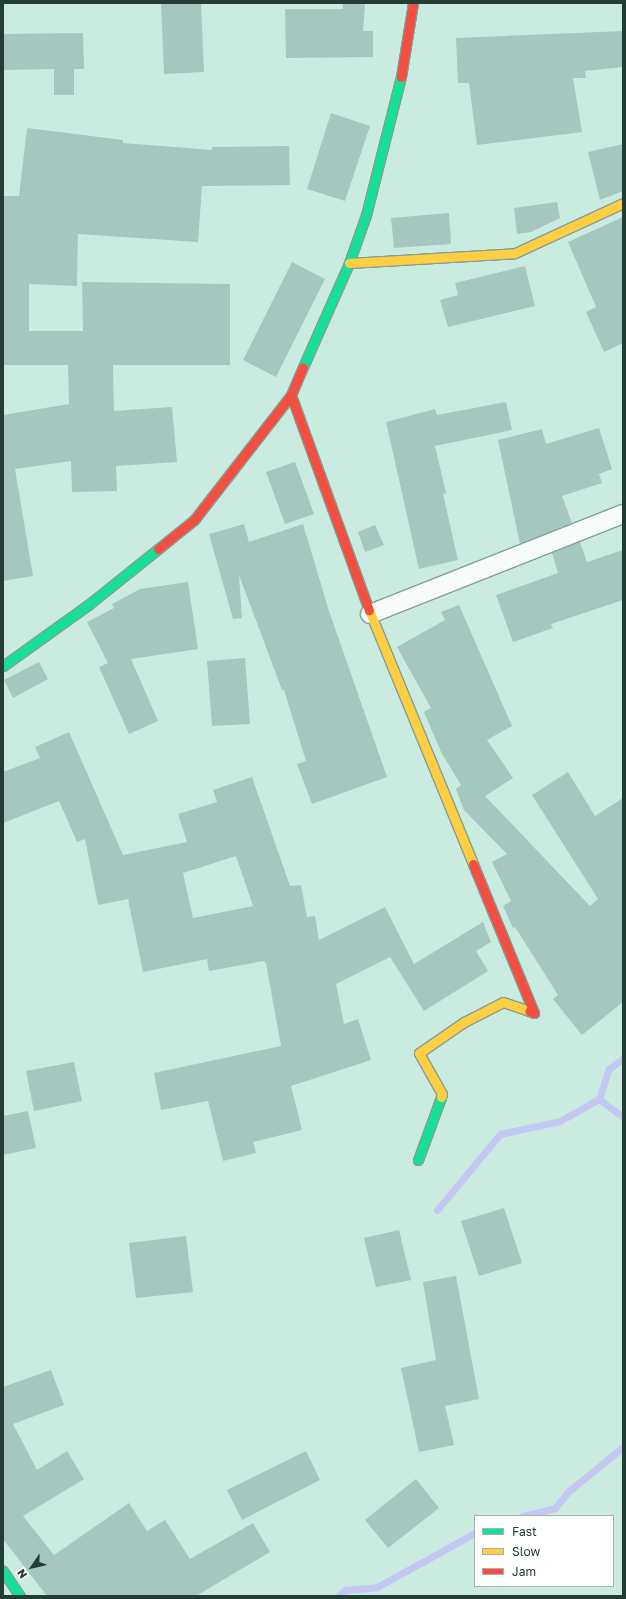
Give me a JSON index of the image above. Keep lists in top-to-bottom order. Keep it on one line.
{"legend":["Fast","Slow","Jam"],"north":"bottom left"}
